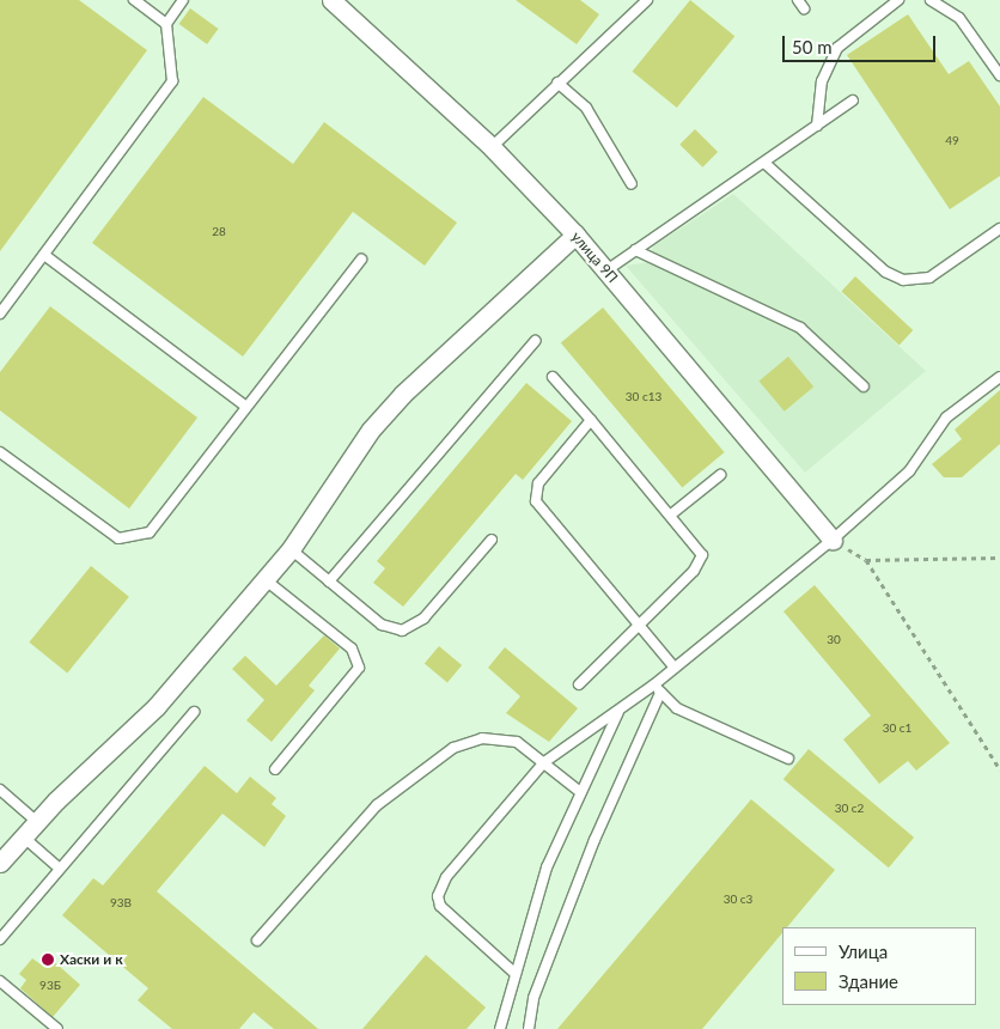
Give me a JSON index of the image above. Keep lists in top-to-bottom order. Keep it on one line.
{"streets":{"street":["улица 9П"]},"places":["Хаски и к"],"house_numbers":["49","28","30 с13","30","30 с1","30 с2","30 с3","93В","93Б"],"legend":["Улица","Здание"],"scale_bar":"50 m"}
